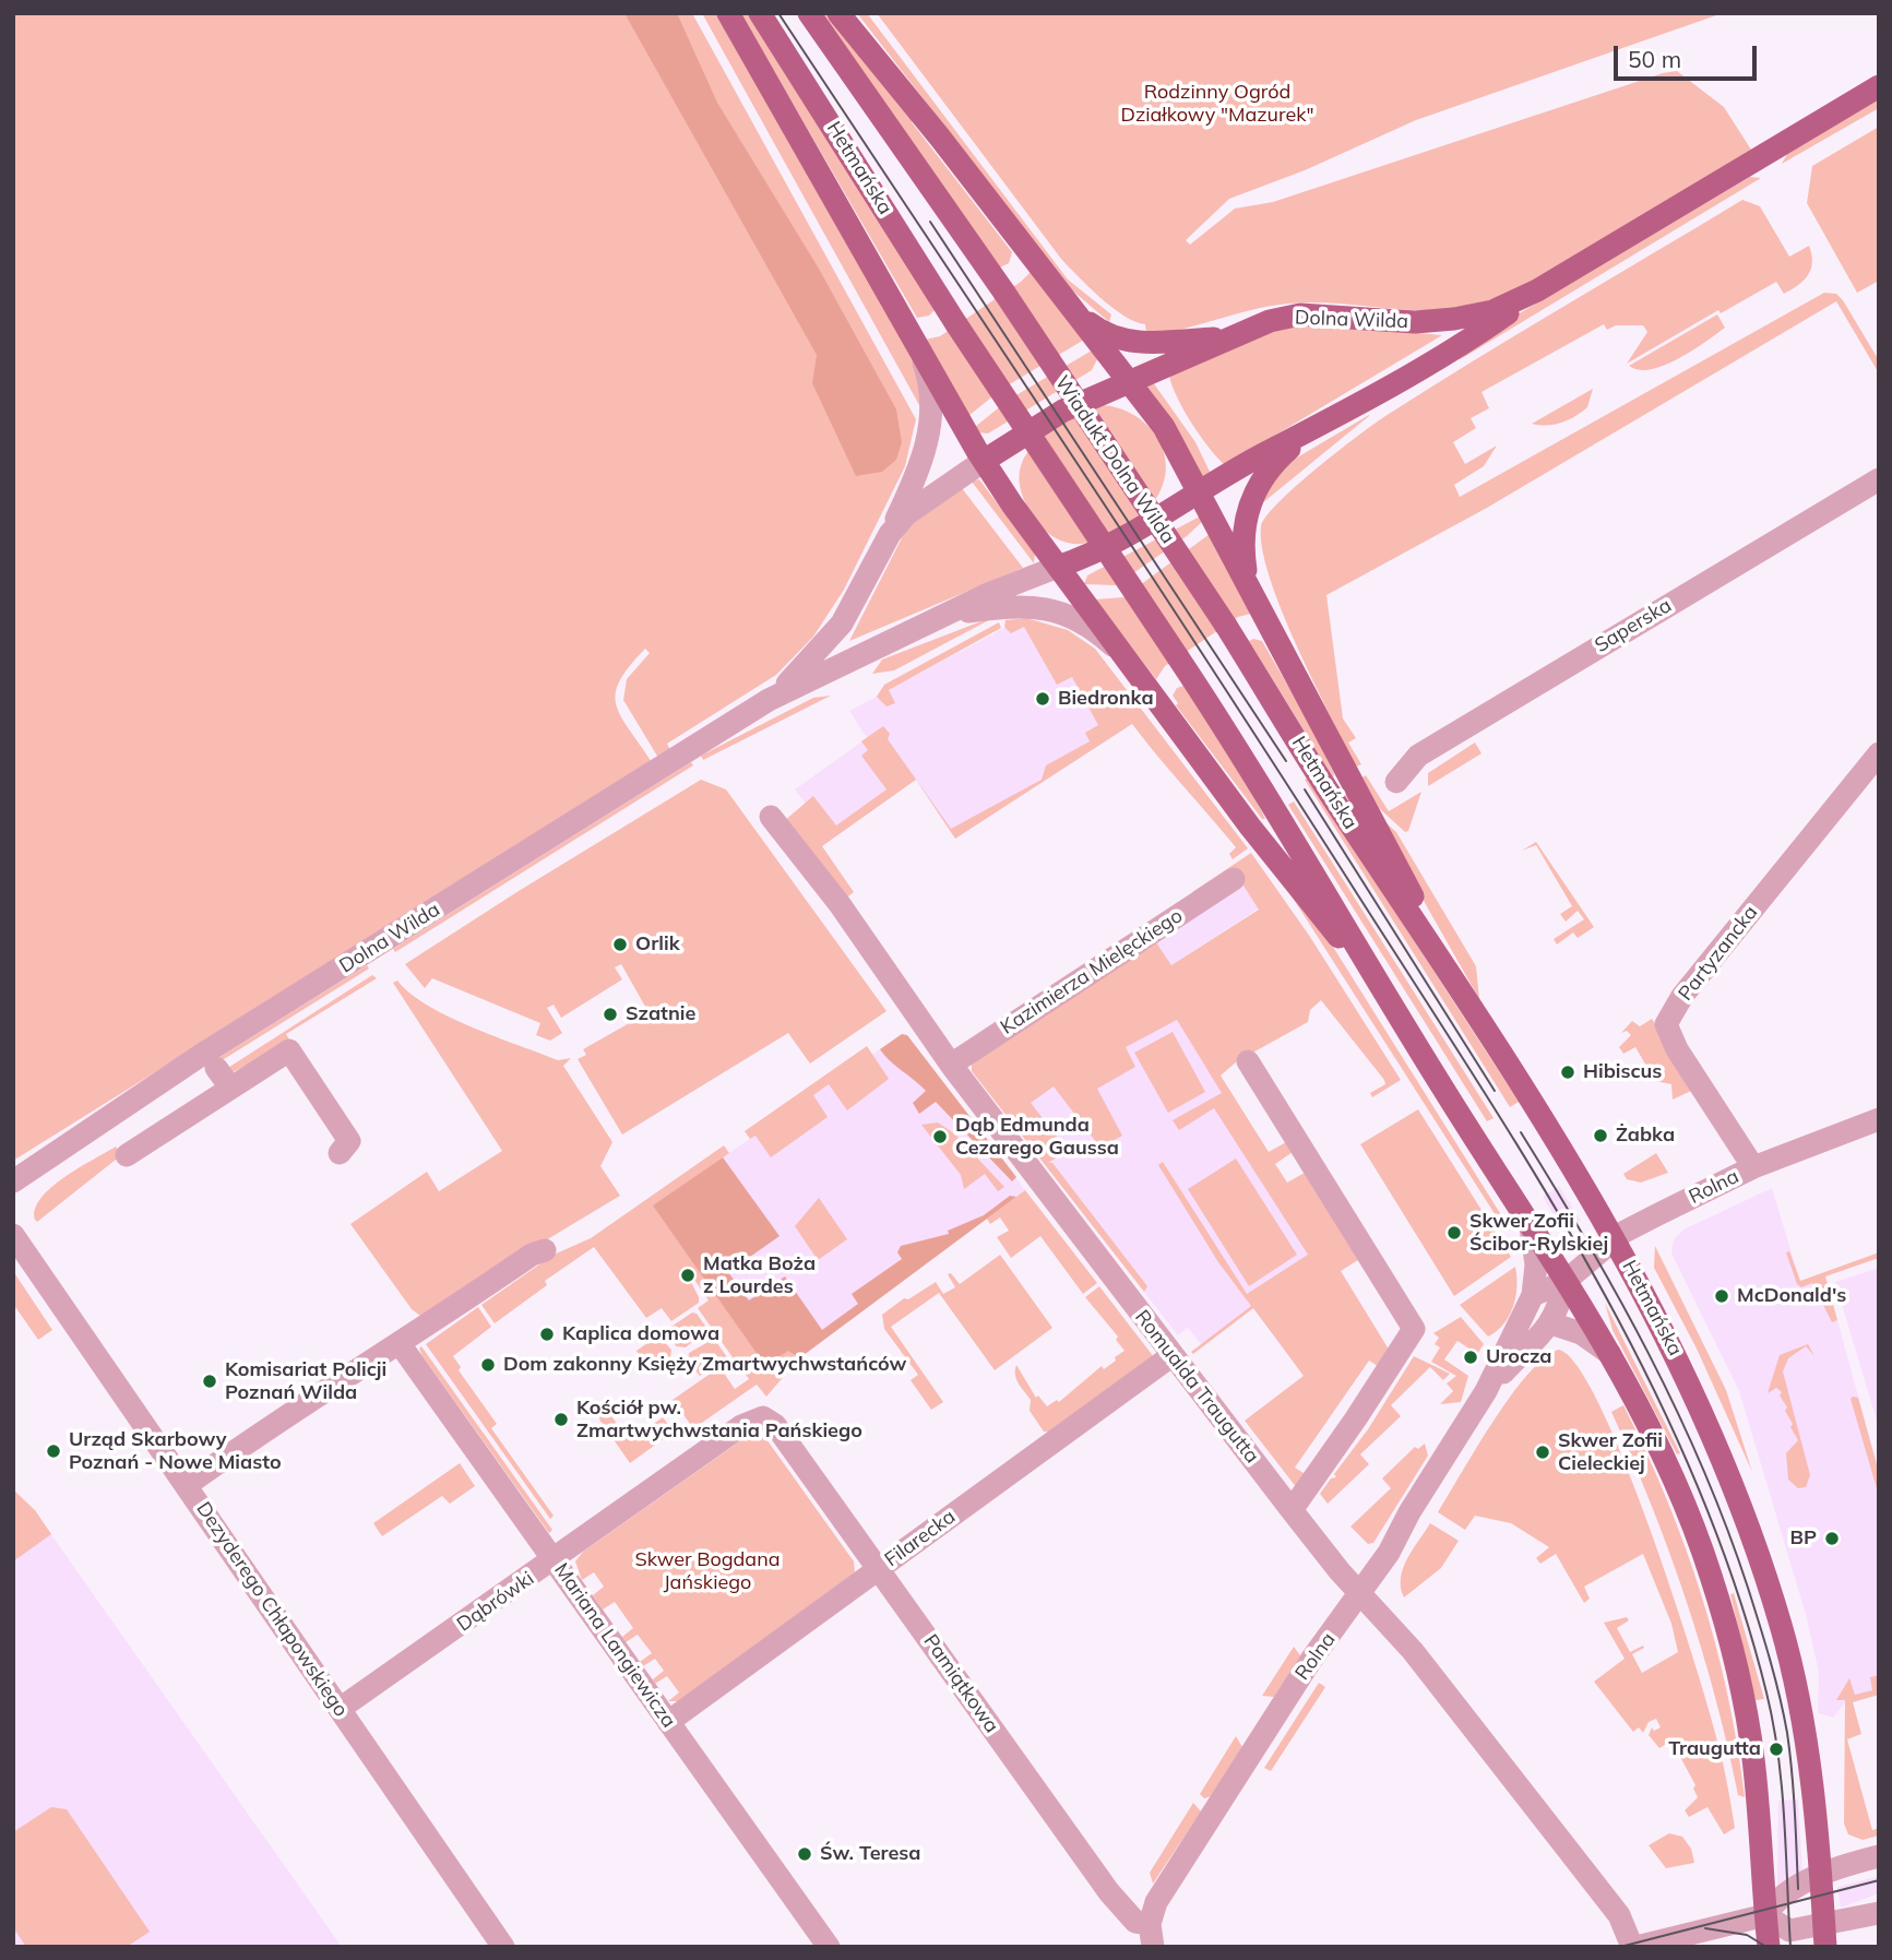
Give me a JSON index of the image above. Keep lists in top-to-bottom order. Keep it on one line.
{"streets":{"main road":["Hetmańska","Dolna Wilda","Wiadukt Dolna Wilda"],"street":["Saperska","Partyzancka","Kazimierza Mielęckiego","Rolna","Romualda Traugutta","Filarecka","Dąbrówki","Dezyderego Chłapowskiego","Mariana Langiewicza","Pamiątkowa"]},"crossings":[["Hetmańska","Wiadukt Dolna Wilda"],["Hetmańska","Rolna"],["Partyzancka","Rolna"],["Kazimierza Mielęckiego","Romualda Traugutta"],["Rolna","Romualda Traugutta"],["Rolna","Pamiątkowa"],["Romualda Traugutta","Filarecka"],["Filarecka","Mariana Langiewicza"],["Filarecka","Pamiątkowa"],["Dąbrówki","Dezyderego Chłapowskiego"],["Dąbrówki","Mariana Langiewicza"],["Dąbrówki","Pamiątkowa"]],"parks":["Rodzinny Ogród Działkowy \"Mazurek\"","Skwer Bogdana Jańskiego"],"places":["Biedronka","Orlik","Szatnie","Hibiscus","Żabka","Dąb Edmunda Cezarego Gaussa","Skwer Zofii Ścibor-Rylskiej","Matka Boża z Lourdes","McDonald's","Kaplica domowa","Urocza","Dom zakonny Księży Zmartwychwstańców","Komisariat Policji Poznań Wilda","Kościół pw. Zmartwychwstania Pańskiego","Urząd Skarbowy Poznań - Nowe Miasto","Skwer Zofii Cieleckiej","BP","Traugutta","Św. Teresa"],"scale_bar":"50 m"}
